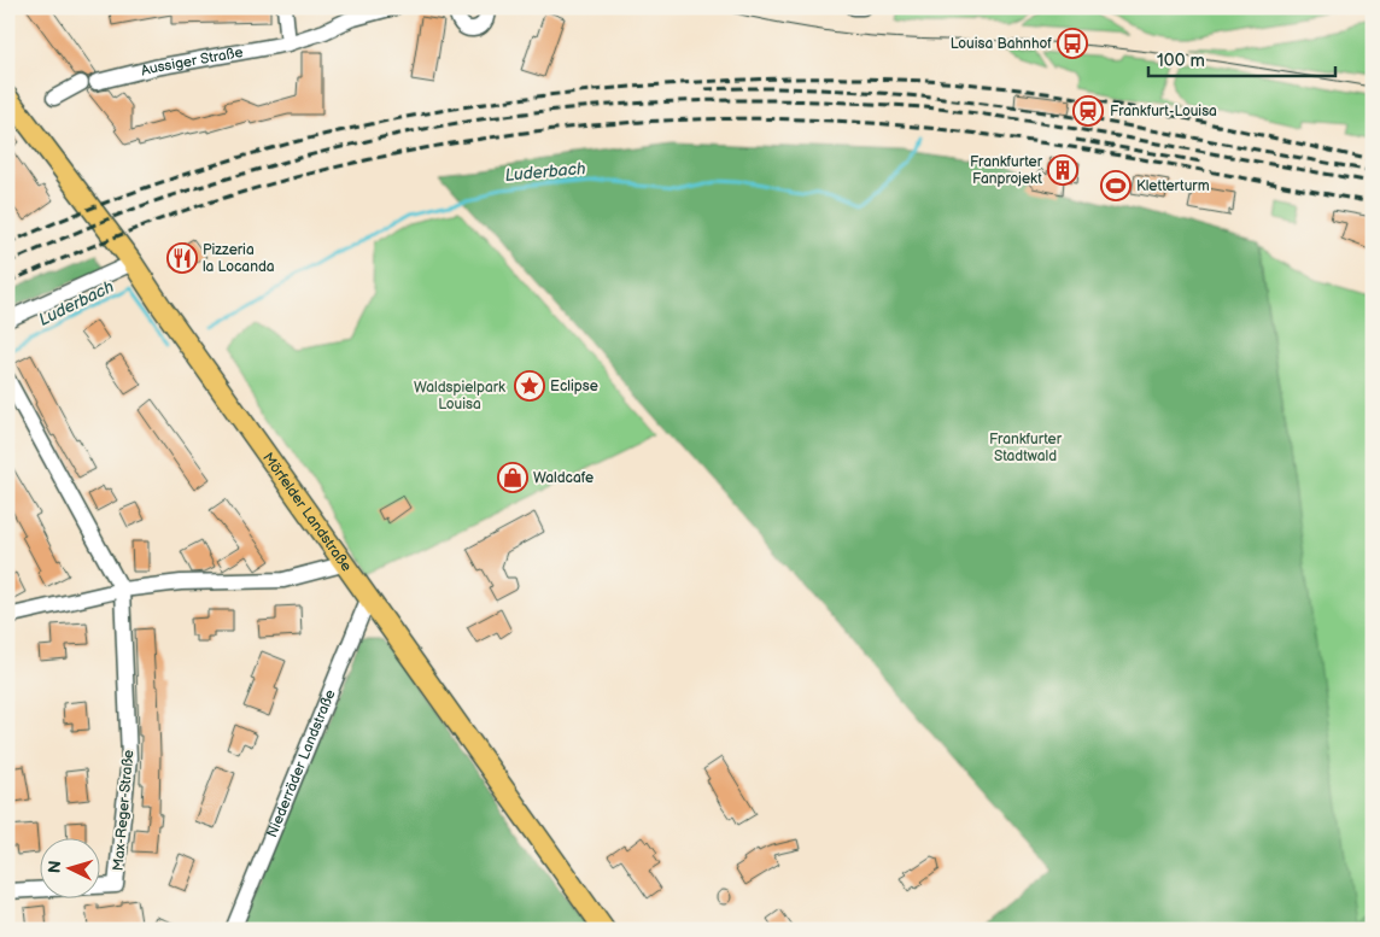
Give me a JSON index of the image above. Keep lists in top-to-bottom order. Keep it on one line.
{"streets":{"main road":["Mörfelder Landstraße"],"street":["Aussiger Straße","Niederräder Landstraße","Max-Reger-Straße"]},"crossings":[["Mörfelder Landstraße","Niederräder Landstraße"]],"water":["Luderbach"],"parks":["Waldspielpark Louisa","Frankfurter Stadtwald"],"places":{"bus stop":["Louisa Bahnhof"],"station":["Frankfurt-Louisa"],"building":["Frankfurter Fanprojekt"],"sports":["Kletterturm"],"restaurant":["Pizzeria la Locanda"],"place":["Eclipse"],"shop":["Waldcafe"]},"scale_bar":"100 m","north":"left"}
